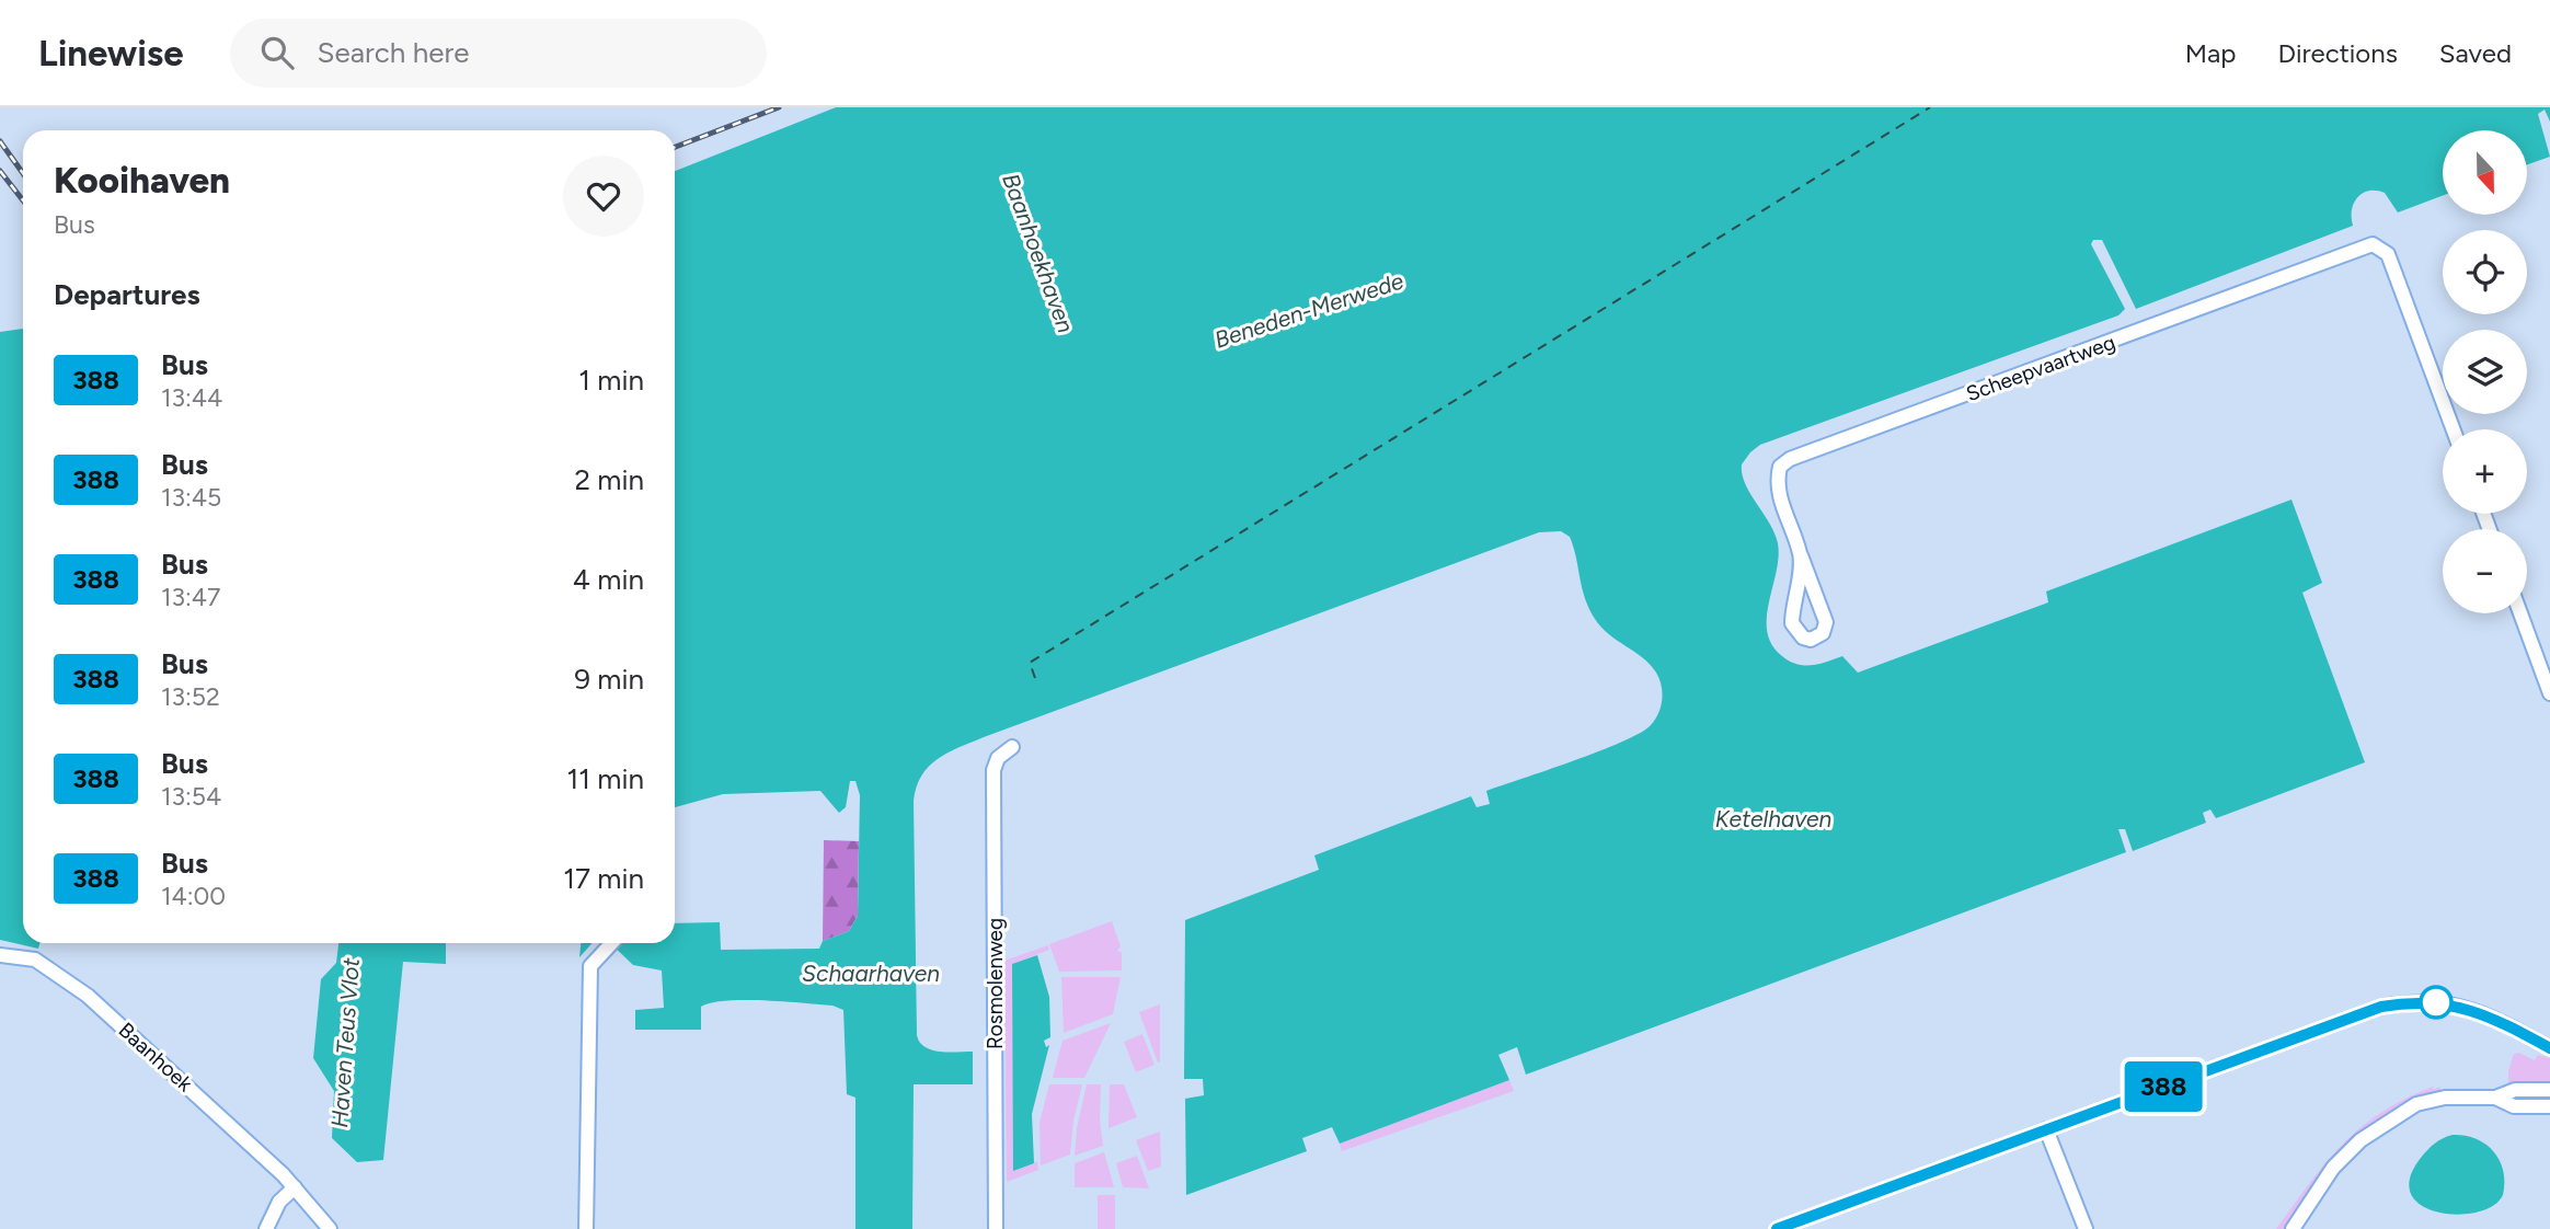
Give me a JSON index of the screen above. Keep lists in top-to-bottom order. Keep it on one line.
{"streets":{"street":["Scheepvaartweg","Rosmolenweg","Baanhoek"]},"water":["Baanhoekhaven","Beneden-Merwede","Ketelhaven","Schaarhaven","Haven Teus Vlot"],"lines":["bus line 388"],"north":"bottom","page":{"header":"Linewise","search":"Search here","nav":["Map","Directions","Saved"],"on_map":"388","map_buttons":["+","−"],"heading":[["Kooihaven","Bus"],"Departures"],"list":[{"mark":"388","name":"Bus","note":"13:44","value":"1 min"},{"mark":"388","name":"Bus","note":"13:45","value":"2 min"},{"mark":"388","name":"Bus","note":"13:47","value":"4 min"},{"mark":"388","name":"Bus","note":"13:52","value":"9 min"},{"mark":"388","name":"Bus","note":"13:54","value":"11 min"},{"mark":"388","name":"Bus","note":"14:00","value":"17 min"}]}}
